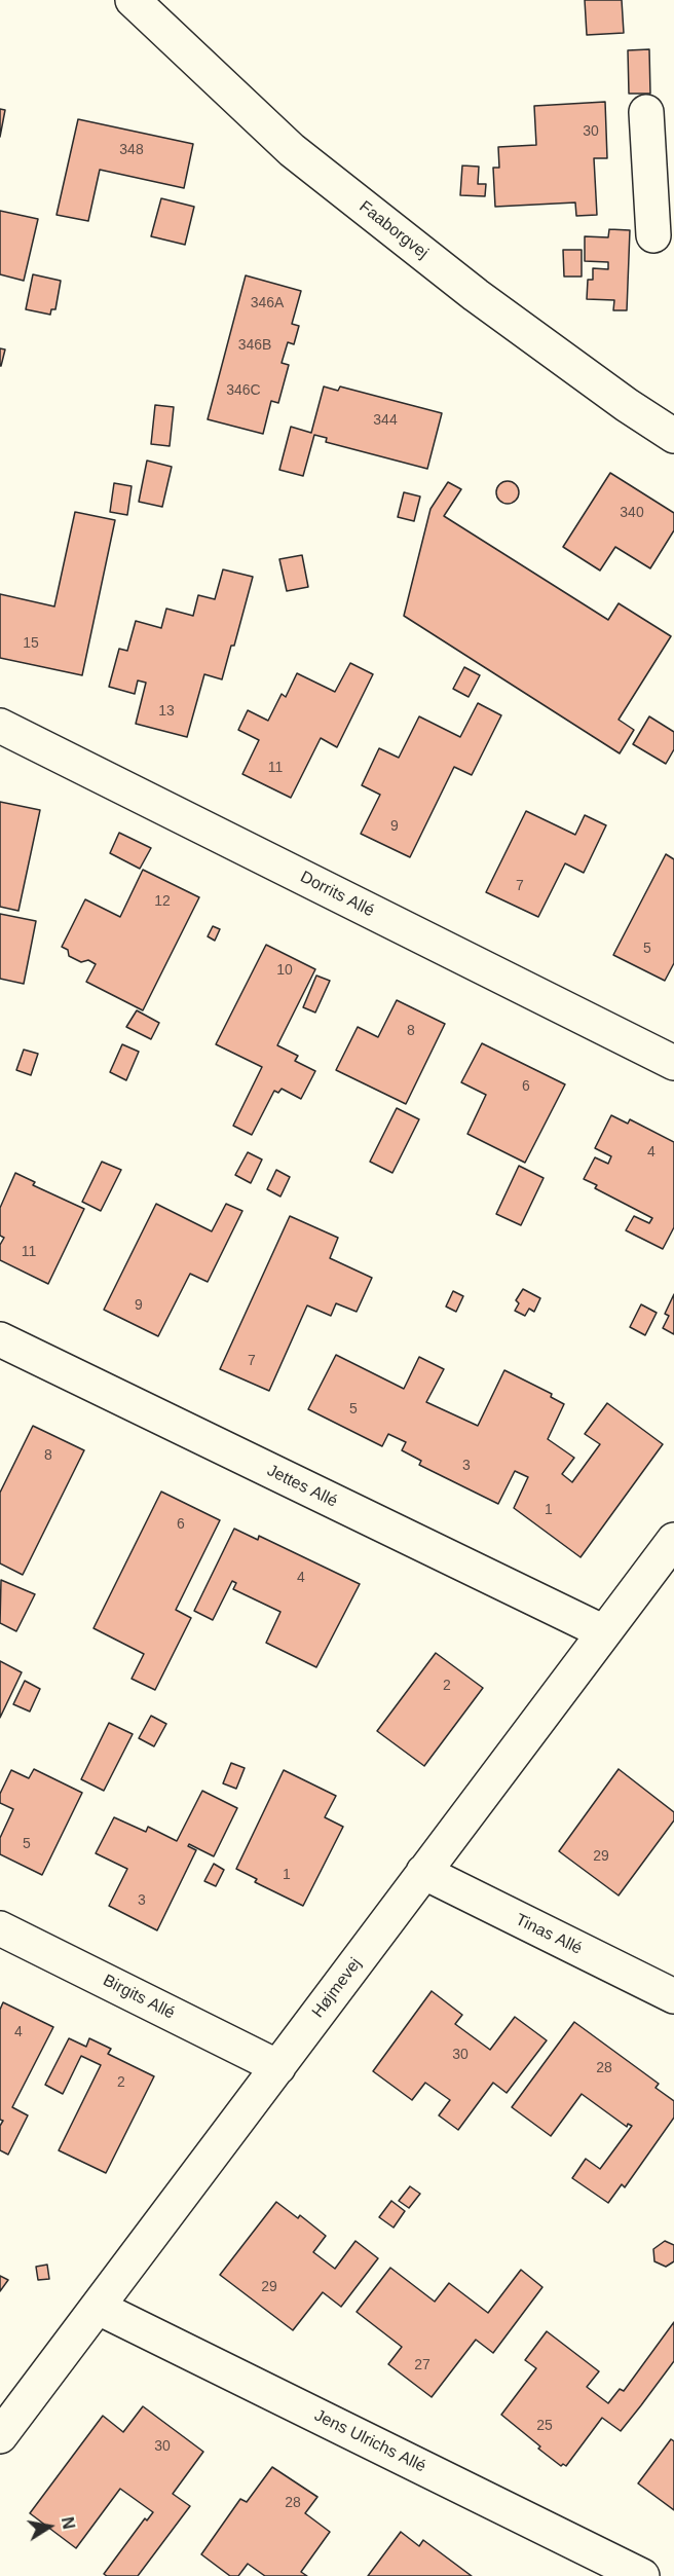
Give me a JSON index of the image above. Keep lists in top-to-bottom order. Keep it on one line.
{"streets":{"street":["Faaborgvej","Dorrits Allé","Jettes Allé","Tinas Allé","Højmevej","Birgits Allé","Jens Ulrichs Allé"]},"crossings":[["Jettes Allé","Højmevej"],["Tinas Allé","Højmevej"],["Højmevej","Birgits Allé"],["Højmevej","Jens Ulrichs Allé"]],"house_numbers":["30","348","346A","346B","346C","344","340","15","13","11","9","7","12","5","10","8","6","4","11","9","7","5","8","3","1","6","4","2","5","29","1","3","4","30","28","2","29","27","25","30","28"],"north":"right"}
